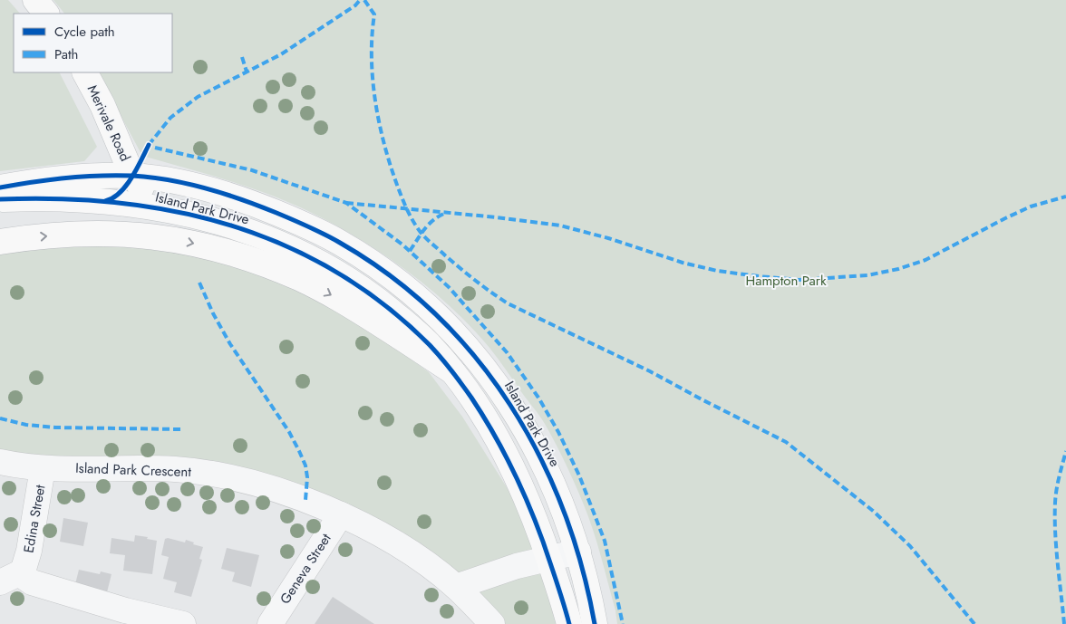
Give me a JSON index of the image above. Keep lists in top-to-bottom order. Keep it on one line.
{"streets":{"main road":["Merivale Road","Island Park Drive"],"street":["Island Park Crescent","Edina Street","Geneva Street"]},"crossings":[["Merivale Road","Island Park Drive"],["Island Park Crescent","Edina Street"],["Island Park Crescent","Geneva Street"]],"parks":["Hampton Park"],"legend":["Cycle path","Path"]}
